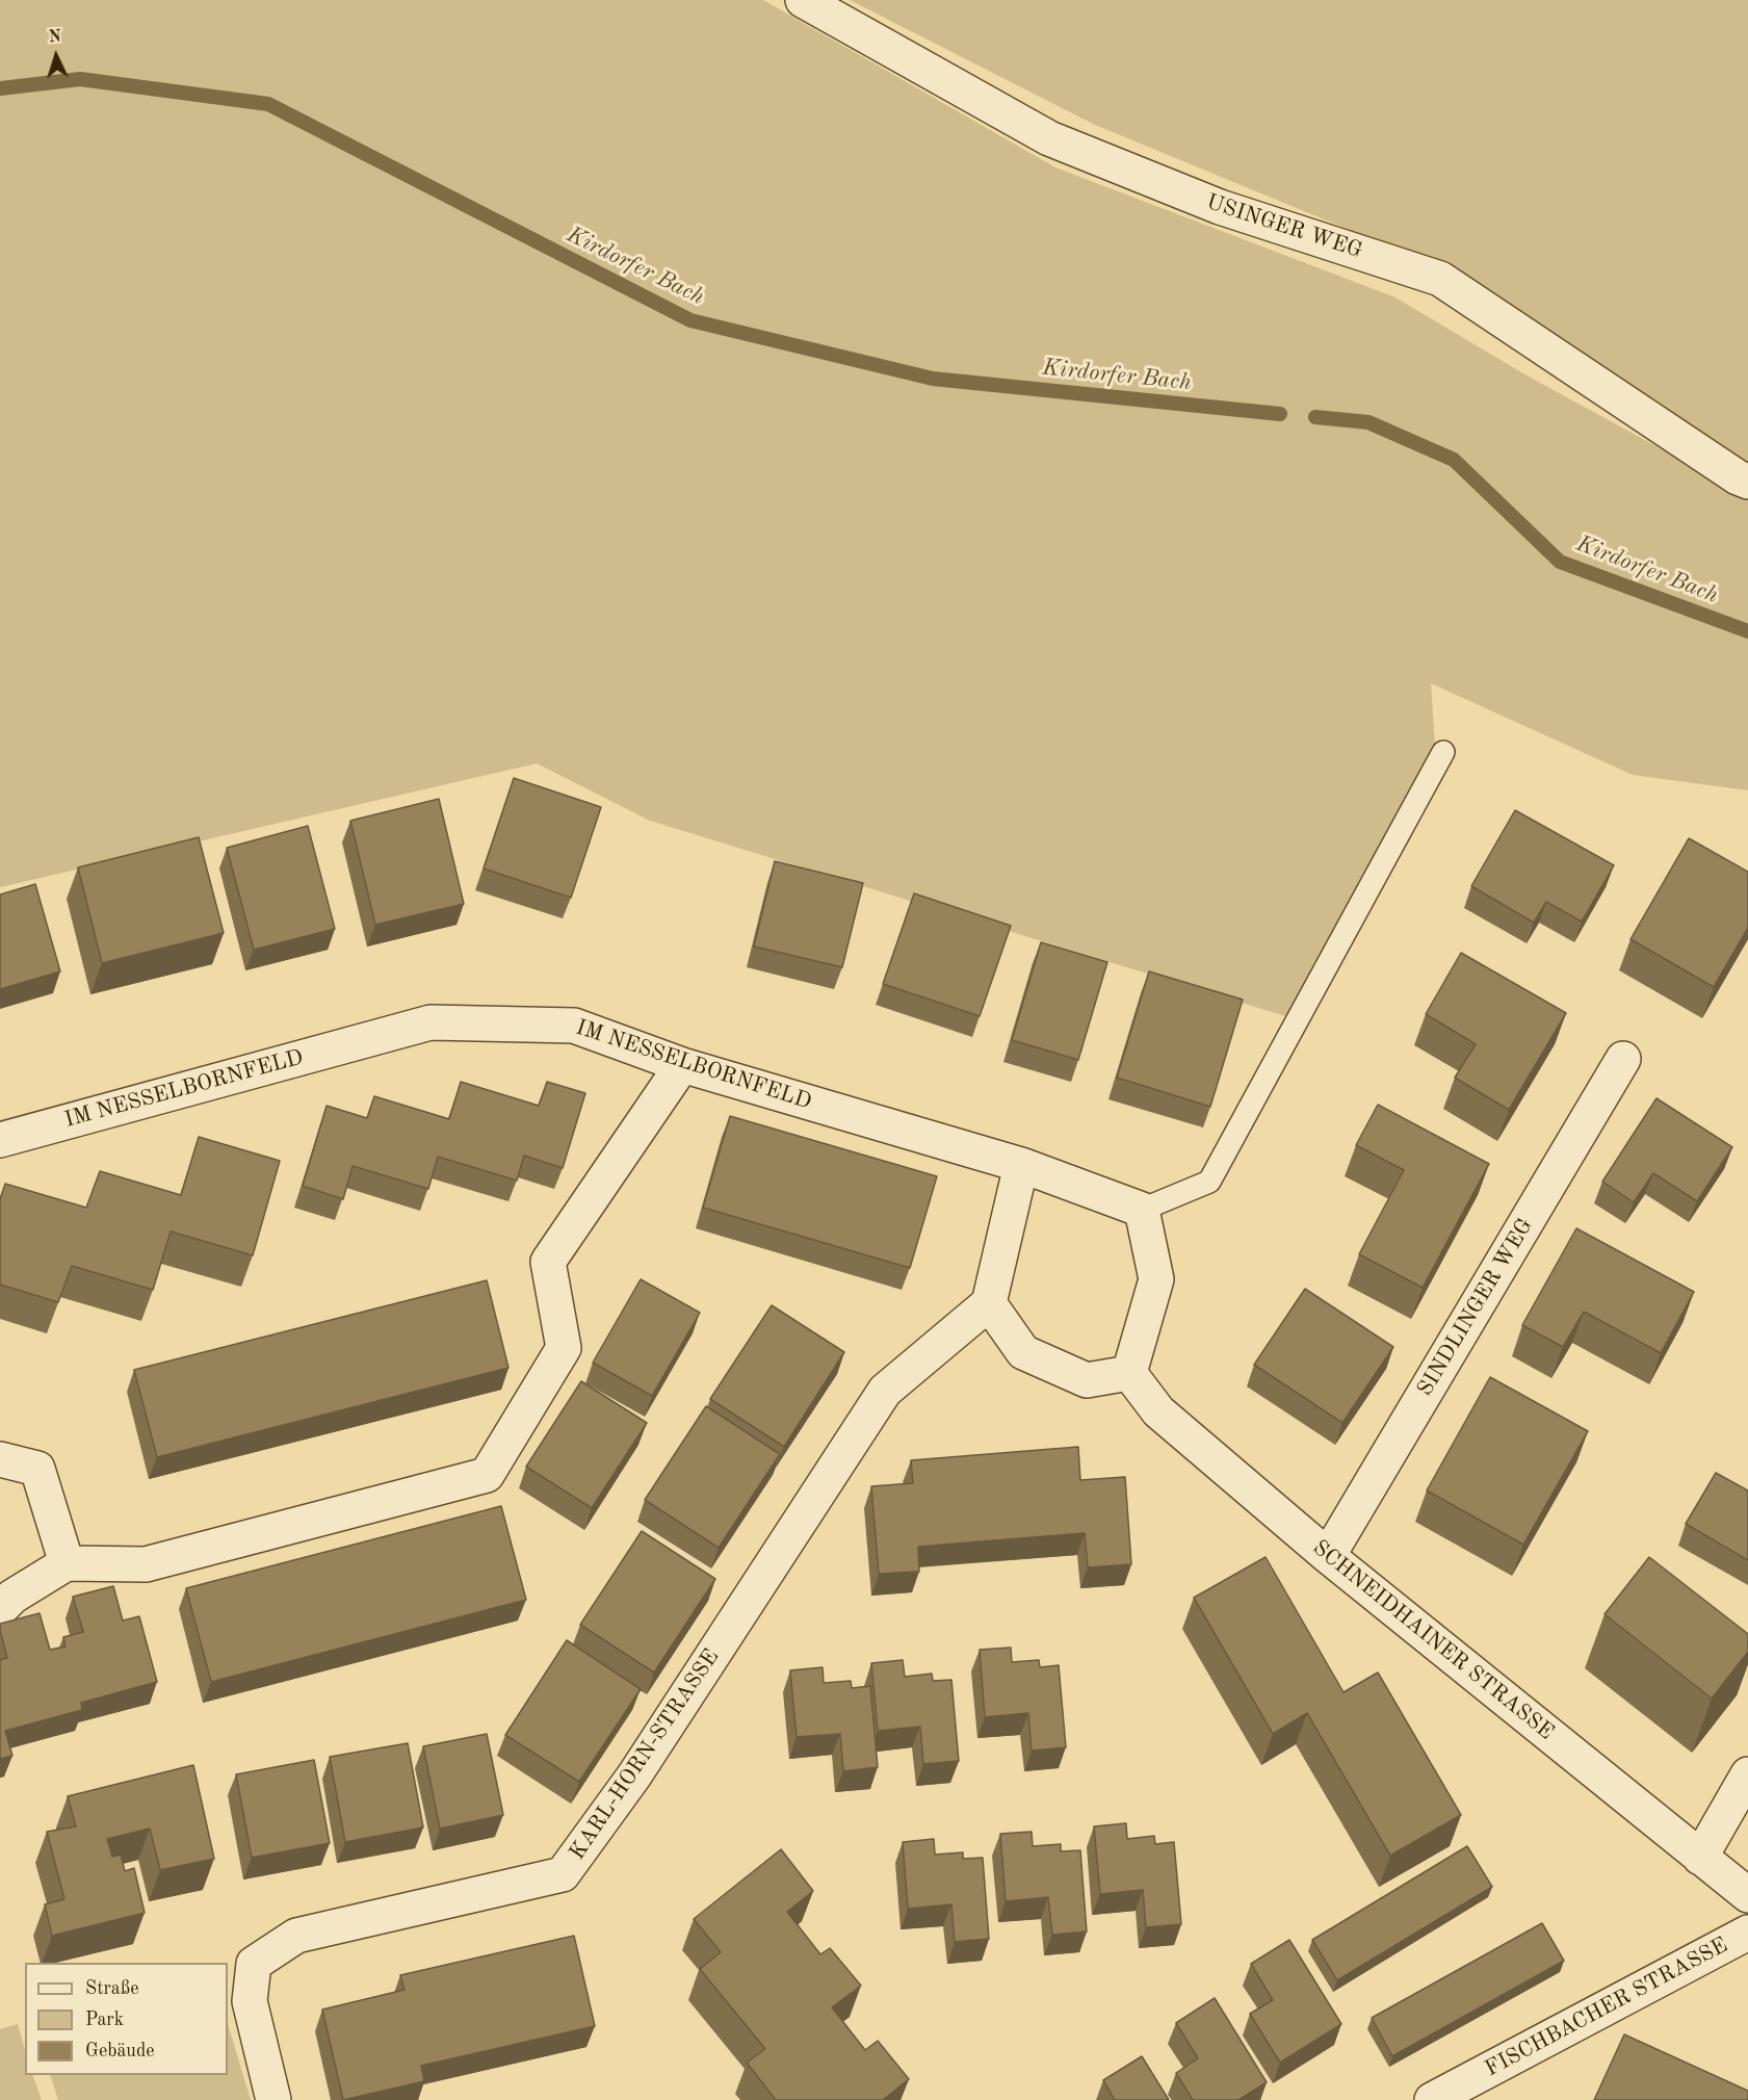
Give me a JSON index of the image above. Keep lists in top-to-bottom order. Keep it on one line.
{"streets":{"street":["USINGER WEG","IM NESSELBORNFELD","SINDLINGER WEG","SCHNEIDHAINER STRASSE","KARL-HORN-STRASSE","FISCHBACHER STRASSE"]},"crossings":[["IM NESSELBORNFELD","SCHNEIDHAINER STRASSE"],["IM NESSELBORNFELD","KARL-HORN-STRASSE"],["SINDLINGER WEG","SCHNEIDHAINER STRASSE"],["SCHNEIDHAINER STRASSE","KARL-HORN-STRASSE"]],"water":["Kirdorfer Bach"],"legend":["Straße","Park","Gebäude"],"north":"top"}
